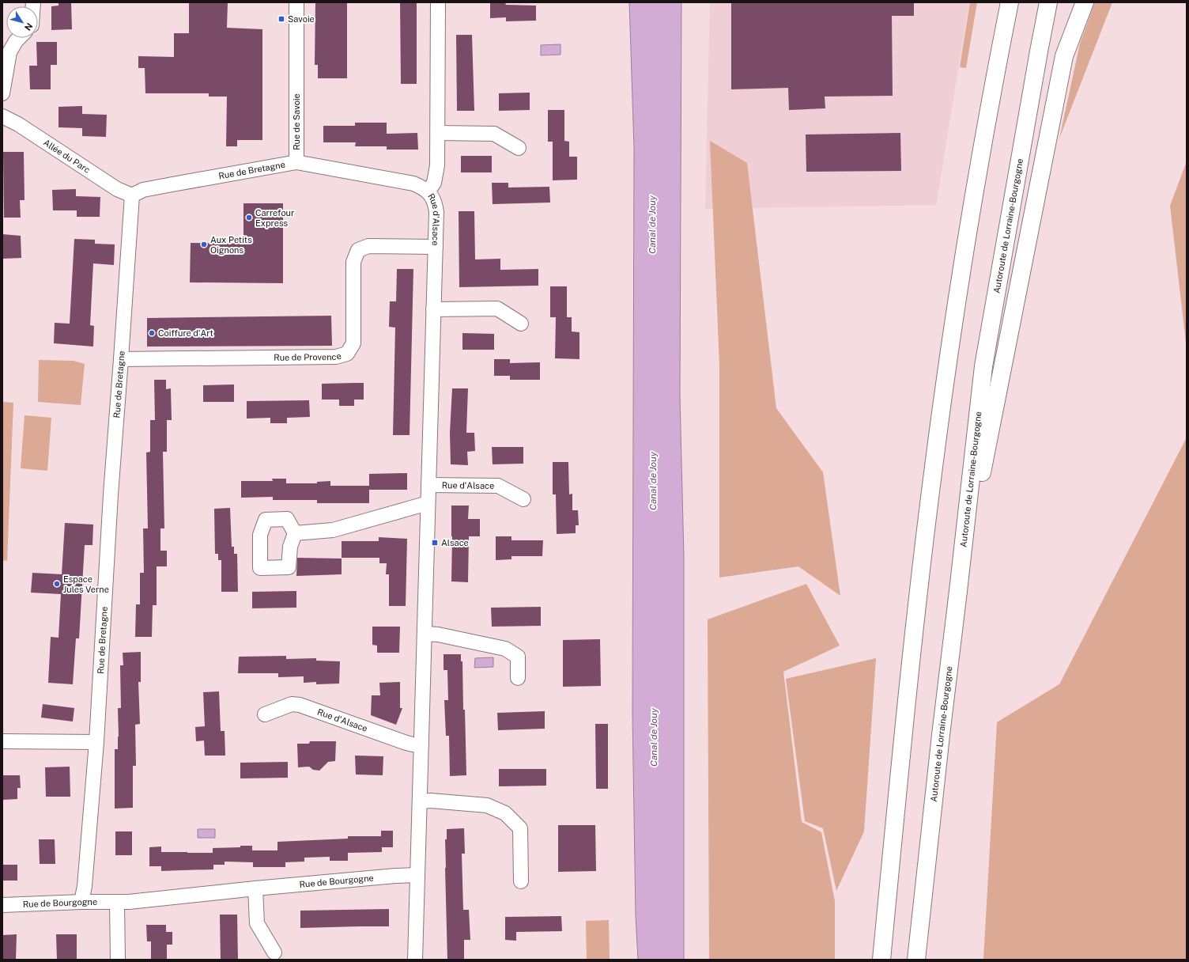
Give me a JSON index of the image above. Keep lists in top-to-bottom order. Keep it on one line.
{"streets":{"highway":["Autoroute de Lorraine-Bourgogne"],"street":["Rue de Savoie","Allée du Parc","Rue de Bretagne","Rue d'Alsace","Rue de Provence","Rue de Bourgogne"]},"crossings":[["Rue de Savoie","Rue de Bretagne"],["Rue de Savoie","Rue d'Alsace"],["Allée du Parc","Rue de Bretagne"],["Rue de Bretagne","Rue de Provence"],["Rue de Bretagne","Rue de Bourgogne"],["Rue d'Alsace","Rue de Provence"],["Rue d'Alsace","Rue de Bourgogne"]],"water":["Canal de Jouy"],"places":{"transit":["Savoie","Alsace"],"other":["Carrefour Express","Aux Petits Oignons","Coiffure d'Art","Espace Jules Verne"]},"north":"bottom right"}
